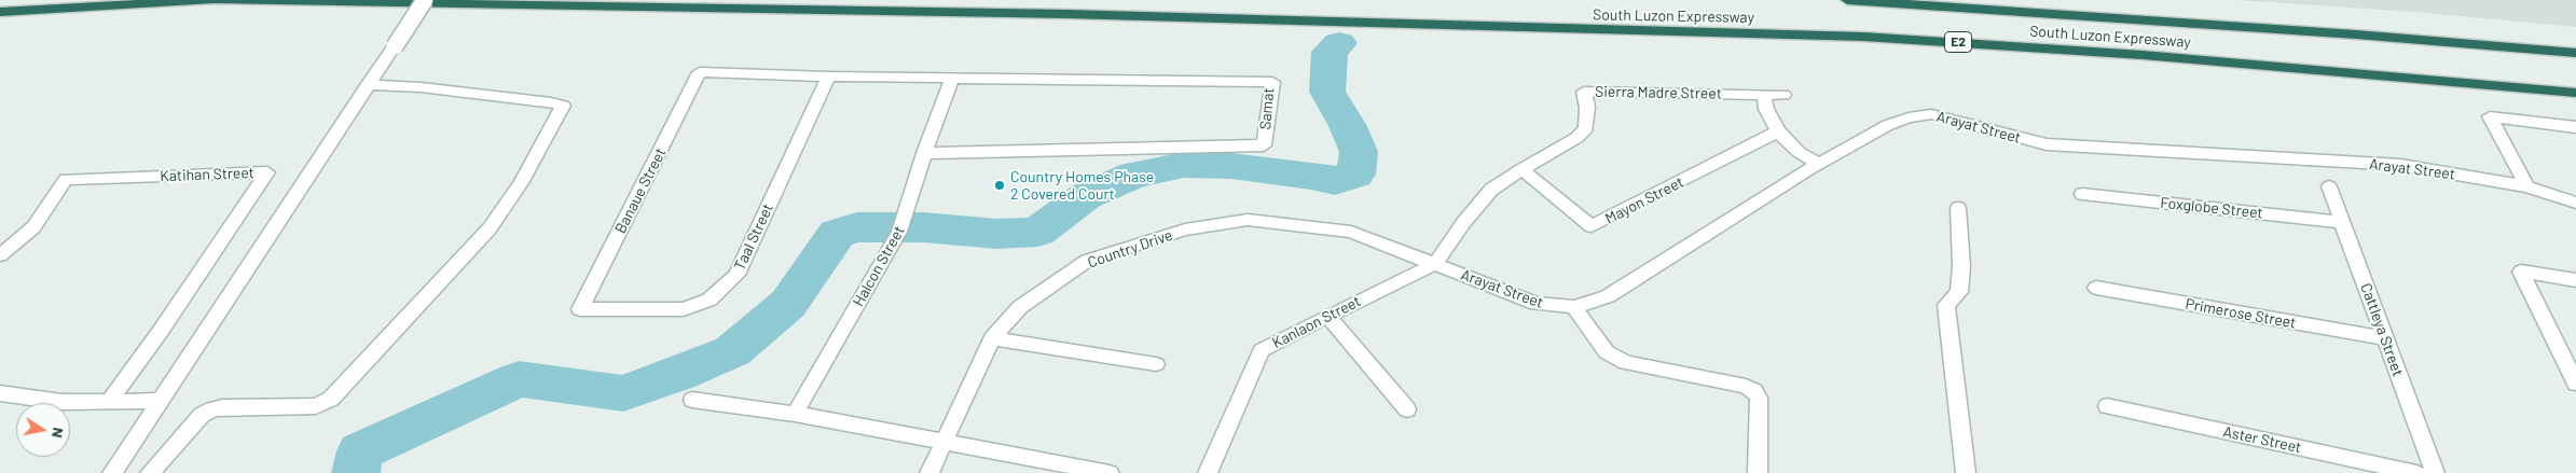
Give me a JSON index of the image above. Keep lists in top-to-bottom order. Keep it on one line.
{"streets":{"highway":["South Luzon Expressway","E2"],"street":["Sierra Madre Street","Samat","Arayat Street","Katihan Street","Banaue Street","Mayon Street","Foxglobe Street","Taal Street","Country Drive","Halcon Street","Primerose Street","Kanlaon Street","Cattleya Street","Aster Street"]},"crossings":[["Sierra Madre Street","Arayat Street"],["Sierra Madre Street","Mayon Street"],["Sierra Madre Street","Country Drive"],["Sierra Madre Street","Kanlaon Street"],["Samat","Halcon Street"],["Arayat Street","Country Drive"],["Arayat Street","Kanlaon Street"],["Banaue Street","Taal Street"],["Foxglobe Street","Cattleya Street"],["Country Drive","Kanlaon Street"],["Primerose Street","Cattleya Street"]],"places":["Country Homes Phase 2 Covered Court"],"north":"right"}
